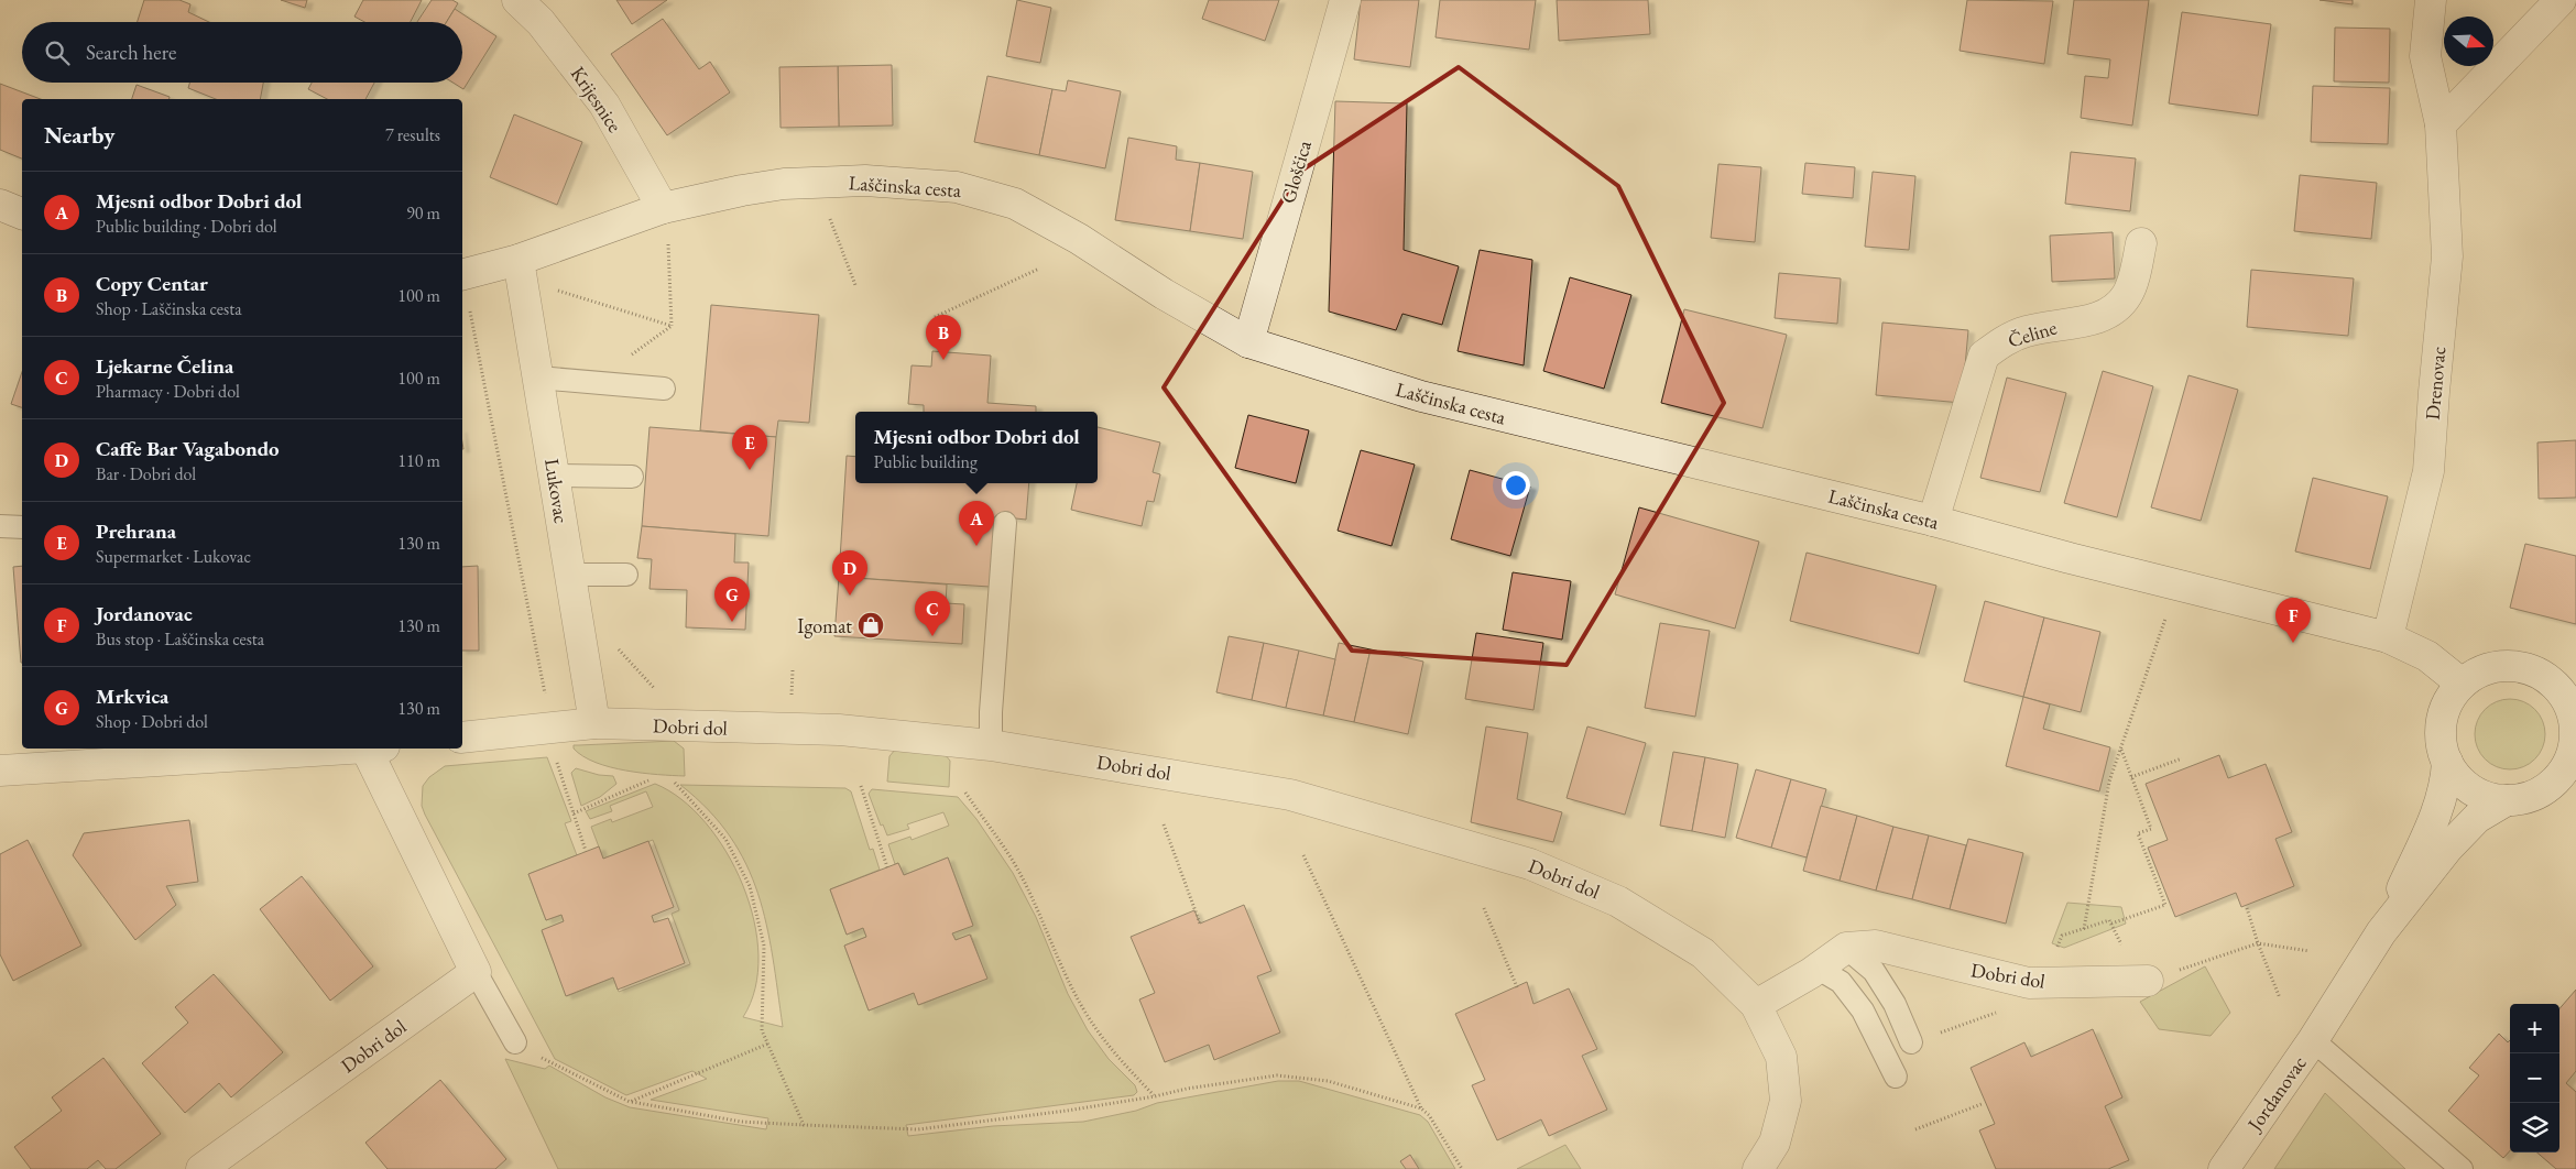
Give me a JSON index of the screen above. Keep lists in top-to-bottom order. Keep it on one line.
{"streets":{"street":["Krijesnice","Gloščica","Laščinska cesta","Čeline","Drenovac","Lukovac","Dobri dol","Jordanovac"]},"crossings":[["Krijesnice","Laščinska cesta"],["Gloščica","Laščinska cesta"],["Laščinska cesta","Čeline"],["Laščinska cesta","Drenovac"],["Laščinska cesta","Lukovac"],["Laščinska cesta","Jordanovac"],["Lukovac","Dobri dol"]],"places":{"shop":["Igomat"]},"north":"right","page":{"search":"Search here","heading":["Nearby","7 results"],"list":[{"mark":"A","name":"Mjesni odbor Dobri dol","note":"Public building · Dobri dol","value":"90 m"},{"mark":"B","name":"Copy Centar","note":"Shop · Laščinska cesta","value":"100 m"},{"mark":"C","name":"Ljekarne Čelina","note":"Pharmacy · Dobri dol","value":"100 m"},{"mark":"D","name":"Caffe Bar Vagabondo","note":"Bar · Dobri dol","value":"110 m"},{"mark":"E","name":"Prehrana","note":"Supermarket · Lukovac","value":"130 m"},{"mark":"F","name":"Jordanovac","note":"Bus stop · Laščinska cesta","value":"130 m"},{"mark":"G","name":"Mrkvica","note":"Shop · Dobri dol","value":"130 m"}],"pins":["B","E","A","D","G","C","F"],"popup":["Mjesni odbor Dobri dol","Public building"],"map_buttons":["+","−"]}}
